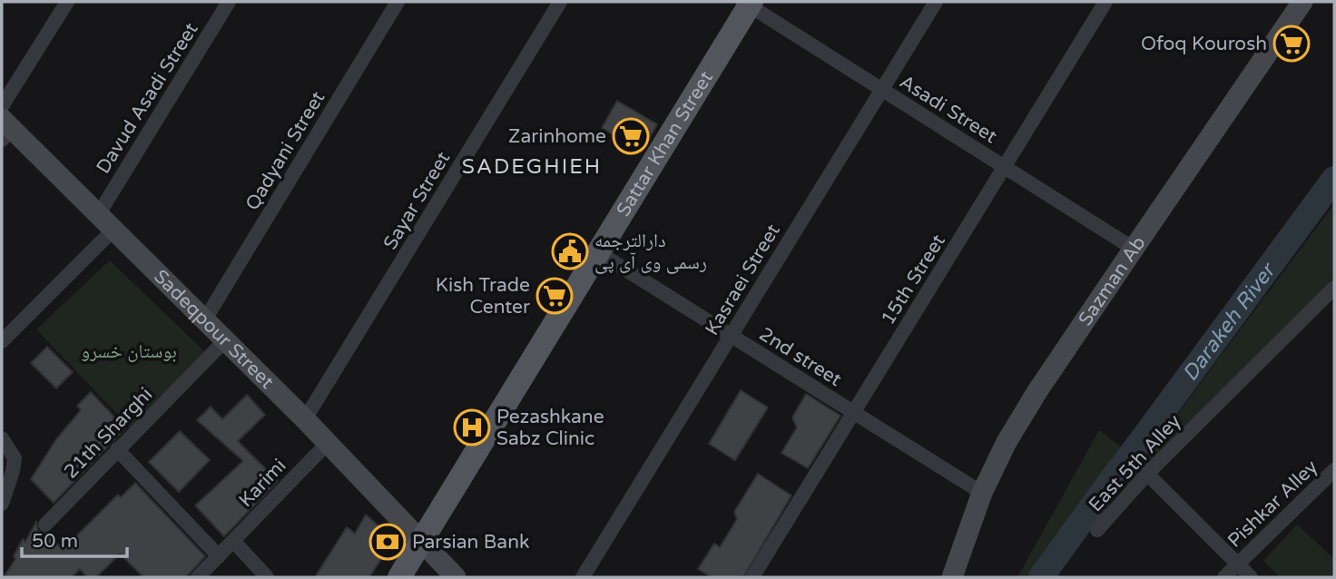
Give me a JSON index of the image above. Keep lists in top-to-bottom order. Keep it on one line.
{"streets":{"main road":["Sattar Khan Street","Sazman Ab","Sadeqpour Street"],"street":["Davud Asadi Street","Asadi Street","Qadyani Street","Sayar Street","Kasraei Street","15th Street","2nd street","21th Sharghi","East 5th Alley","Karimi","Pishkar Alley"]},"crossings":[["Davud Asadi Street","Sadeqpour Street"],["Asadi Street","Sattar Khan Street"],["Asadi Street","Kasraei Street"],["Asadi Street","15th Street"],["Asadi Street","Sazman Ab"],["Sattar Khan Street","Sadeqpour Street"],["Sattar Khan Street","2nd street"],["Qadyani Street","Sadeqpour Street"],["Sayar Street","Sadeqpour Street"],["Kasraei Street","2nd street"],["15th Street","2nd street"],["Sazman Ab","2nd street"],["Sadeqpour Street","21th Sharghi"],["Sadeqpour Street","Karimi"]],"districts":["SADEGHIEH"],"water":["Darakeh River"],"parks":["بوستان خسرو"],"places":{"supermarket":["Ofoq Kourosh","Zarinhome","Kish Trade Center"],"public building":["دارالترجمه رسمی وی آی پی"],"hospital":["Pezashkane Sabz Clinic"],"bank":["Parsian Bank"]},"scale_bar":"50 m"}
